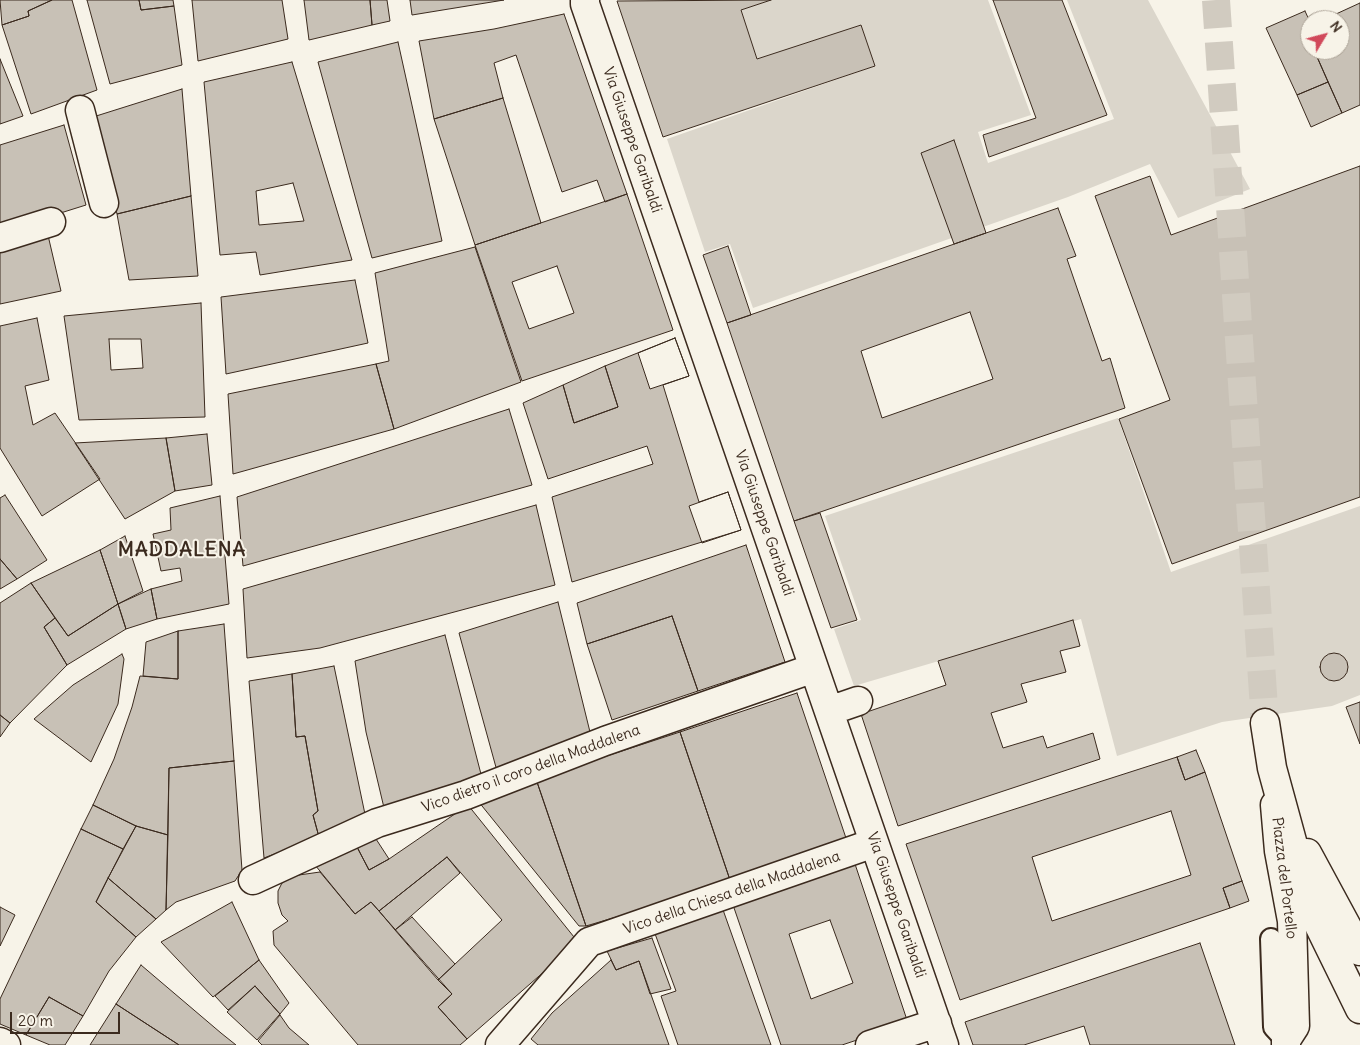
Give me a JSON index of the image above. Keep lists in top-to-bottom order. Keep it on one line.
{"streets":{"street":["Via Giuseppe Garibaldi","Vico dietro il coro della Maddalena","Piazza del Portello","Vico della Chiesa della Maddalena"]},"crossings":[["Via Giuseppe Garibaldi","Vico dietro il coro della Maddalena"],["Via Giuseppe Garibaldi","Vico della Chiesa della Maddalena"]],"districts":["MADDALENA"],"scale_bar":"20 m","north":"top right"}
